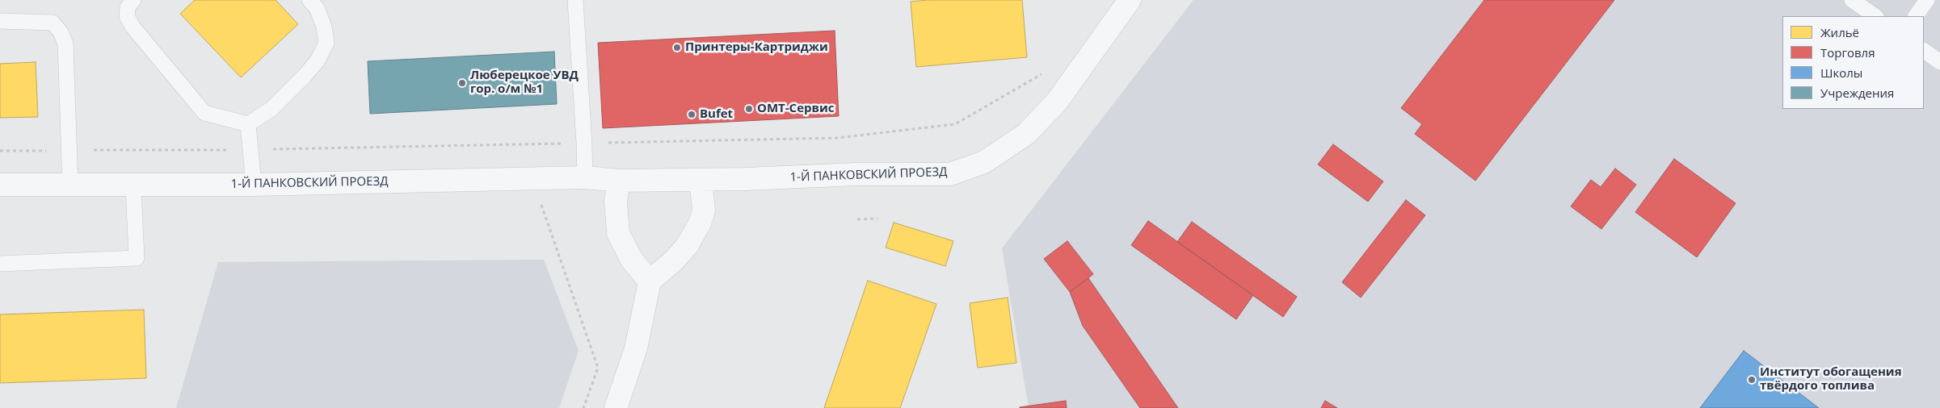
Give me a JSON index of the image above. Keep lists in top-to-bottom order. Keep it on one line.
{"streets":{"street":["1-Й ПАНКОВСКИЙ ПРОЕЗД"]},"places":["Принтеры-Картриджи","Люберецкое УВД гор. о/м №1","ОМТ-Сервис","Bufet","Институт обогащения твёрдого топлива"],"legend":["Жильё","Торговля","Школы","Учреждения"]}
